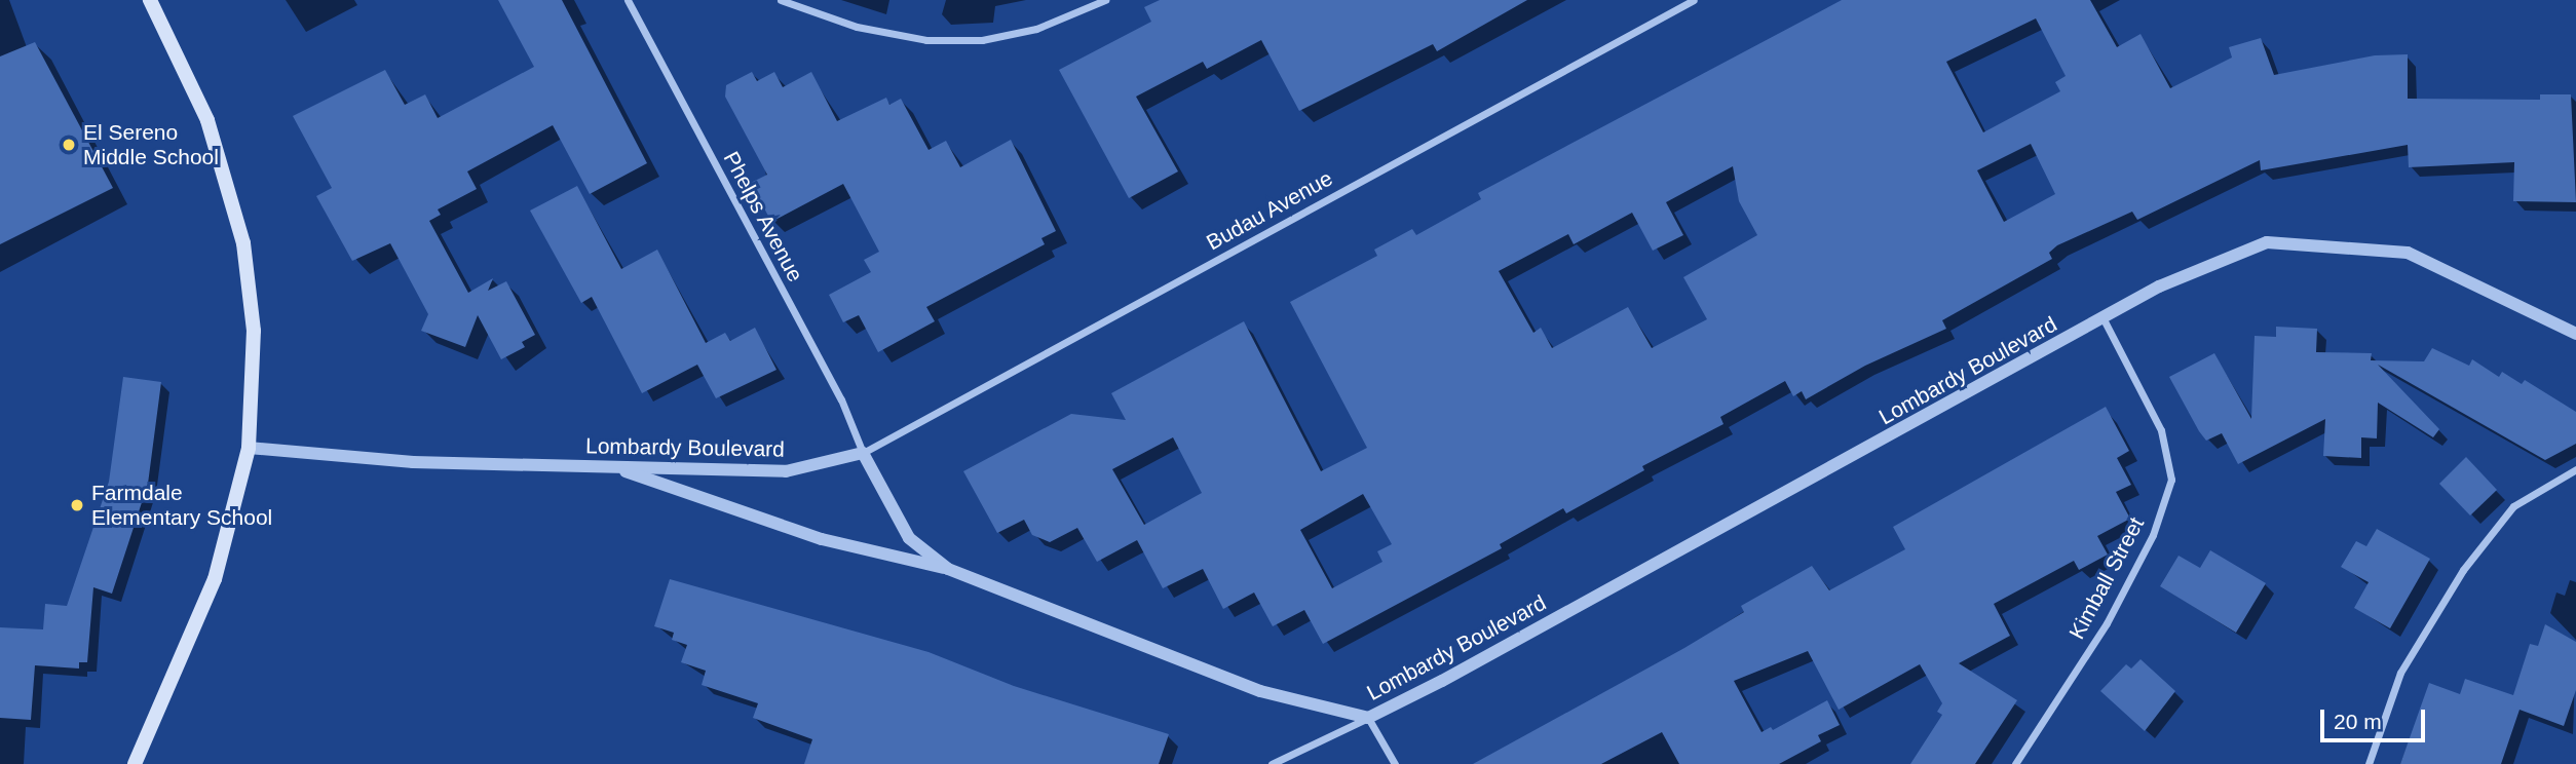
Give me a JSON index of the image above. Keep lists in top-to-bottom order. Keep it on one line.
{"streets":{"street":["Budau Avenue","Phelps Avenue","Lombardy Boulevard","Kimball Street"]},"crossings":[["Budau Avenue","Phelps Avenue"],["Budau Avenue","Lombardy Boulevard"],["Phelps Avenue","Lombardy Boulevard"],["Lombardy Boulevard","Kimball Street"]],"places":["El Sereno Middle School","Farmdale Elementary School"],"scale_bar":"20 m"}
